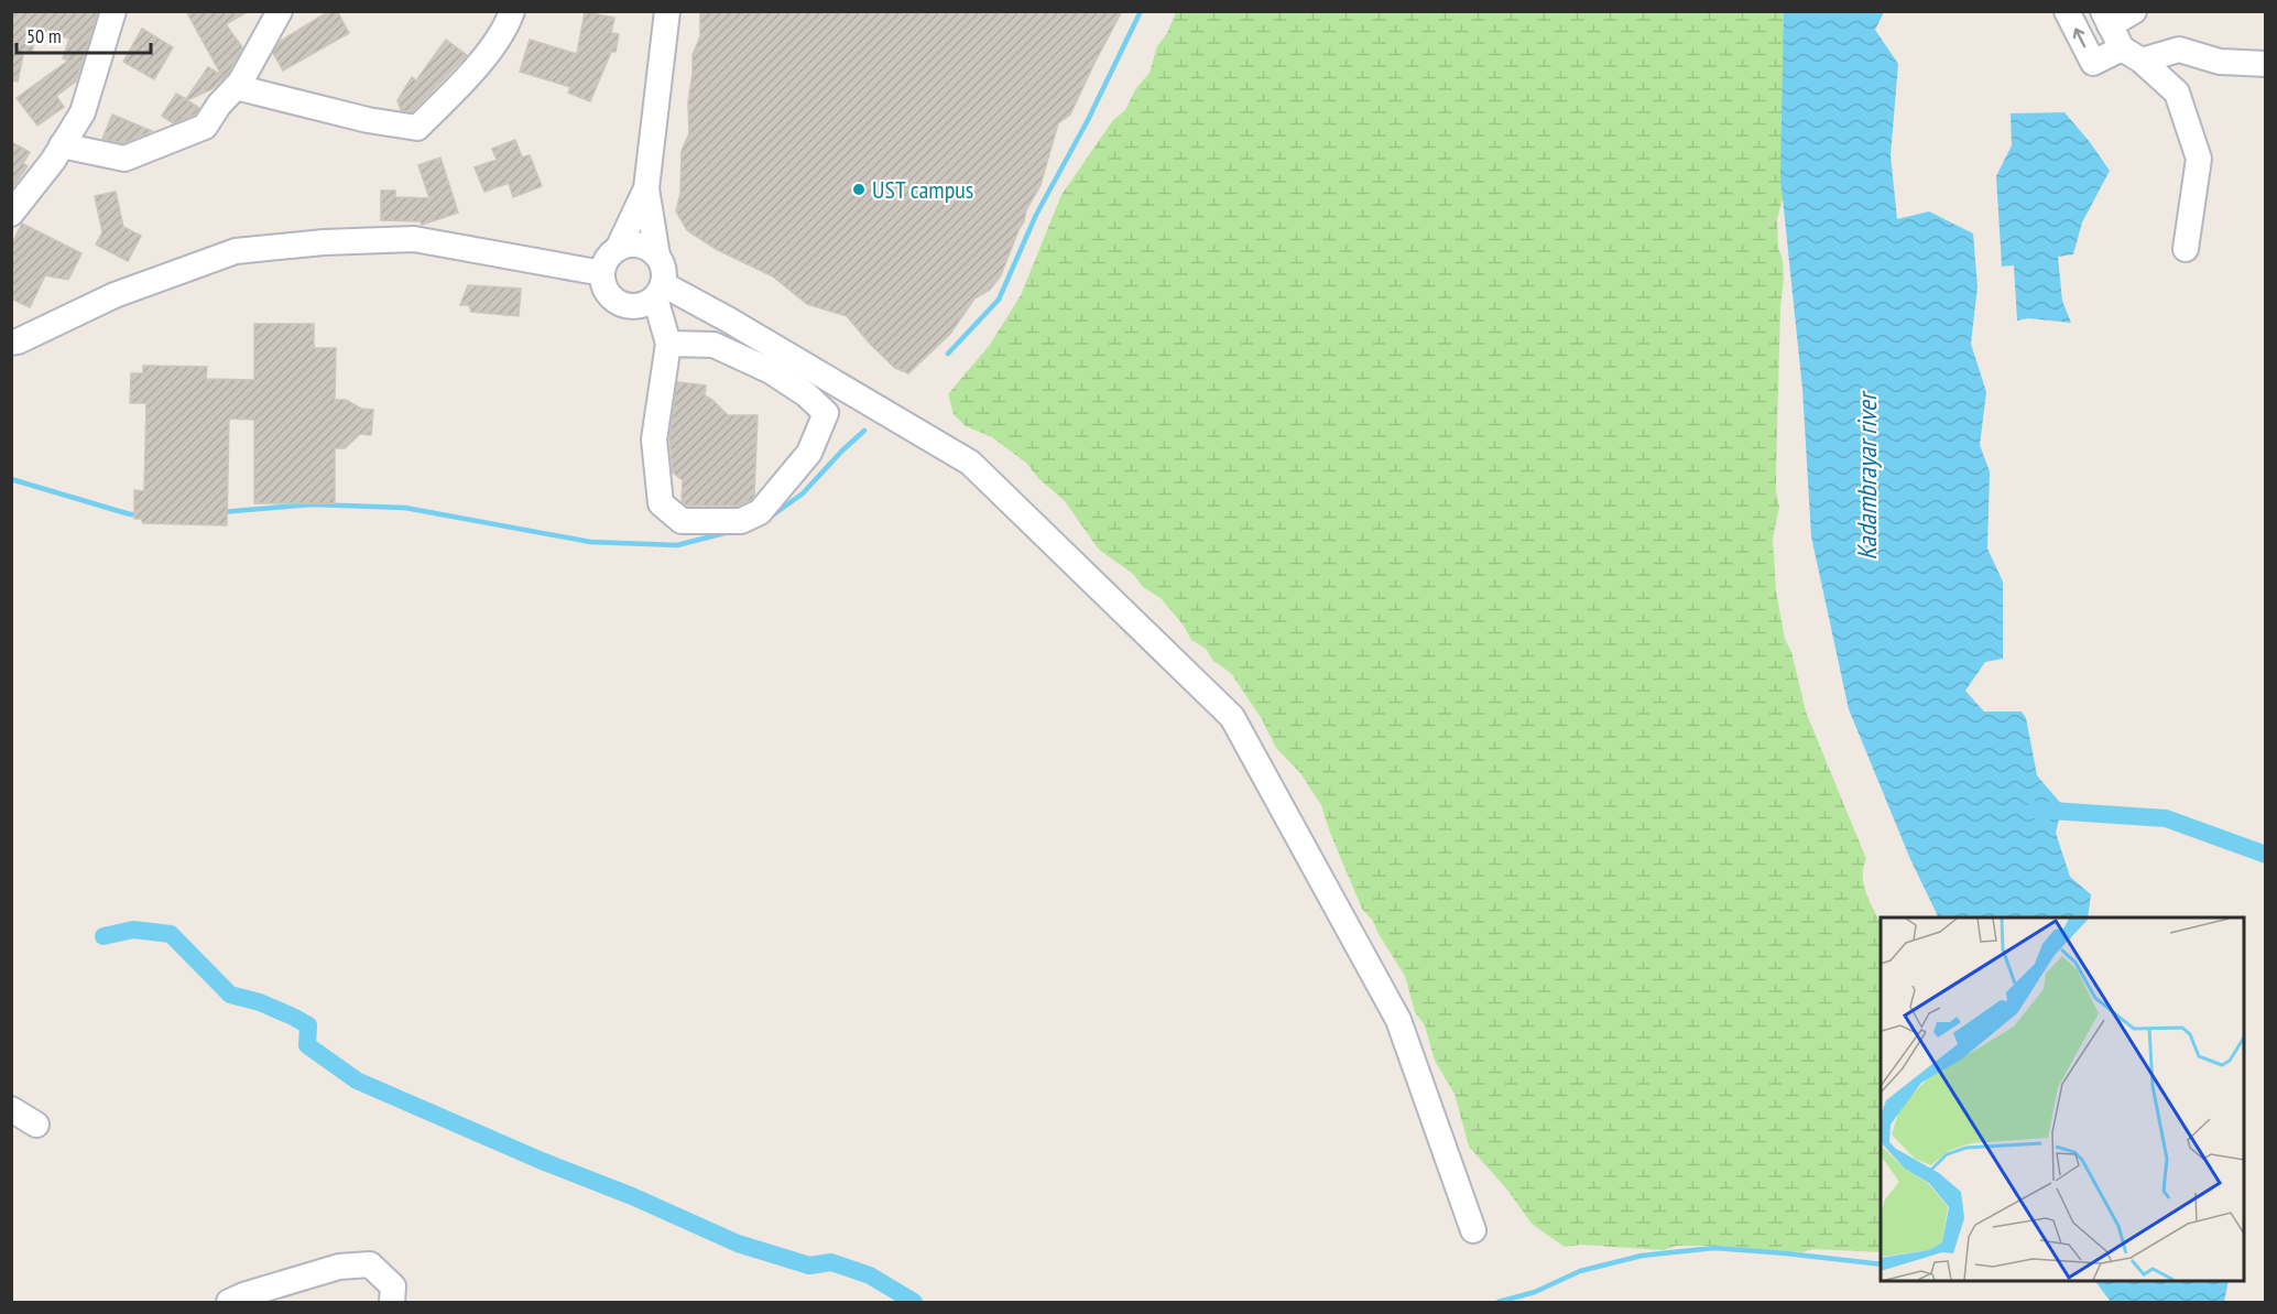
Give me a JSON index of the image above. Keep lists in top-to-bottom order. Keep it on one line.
{"water":["Kadambrayar river"],"places":["UST campus"],"scale_bar":"50 m"}
